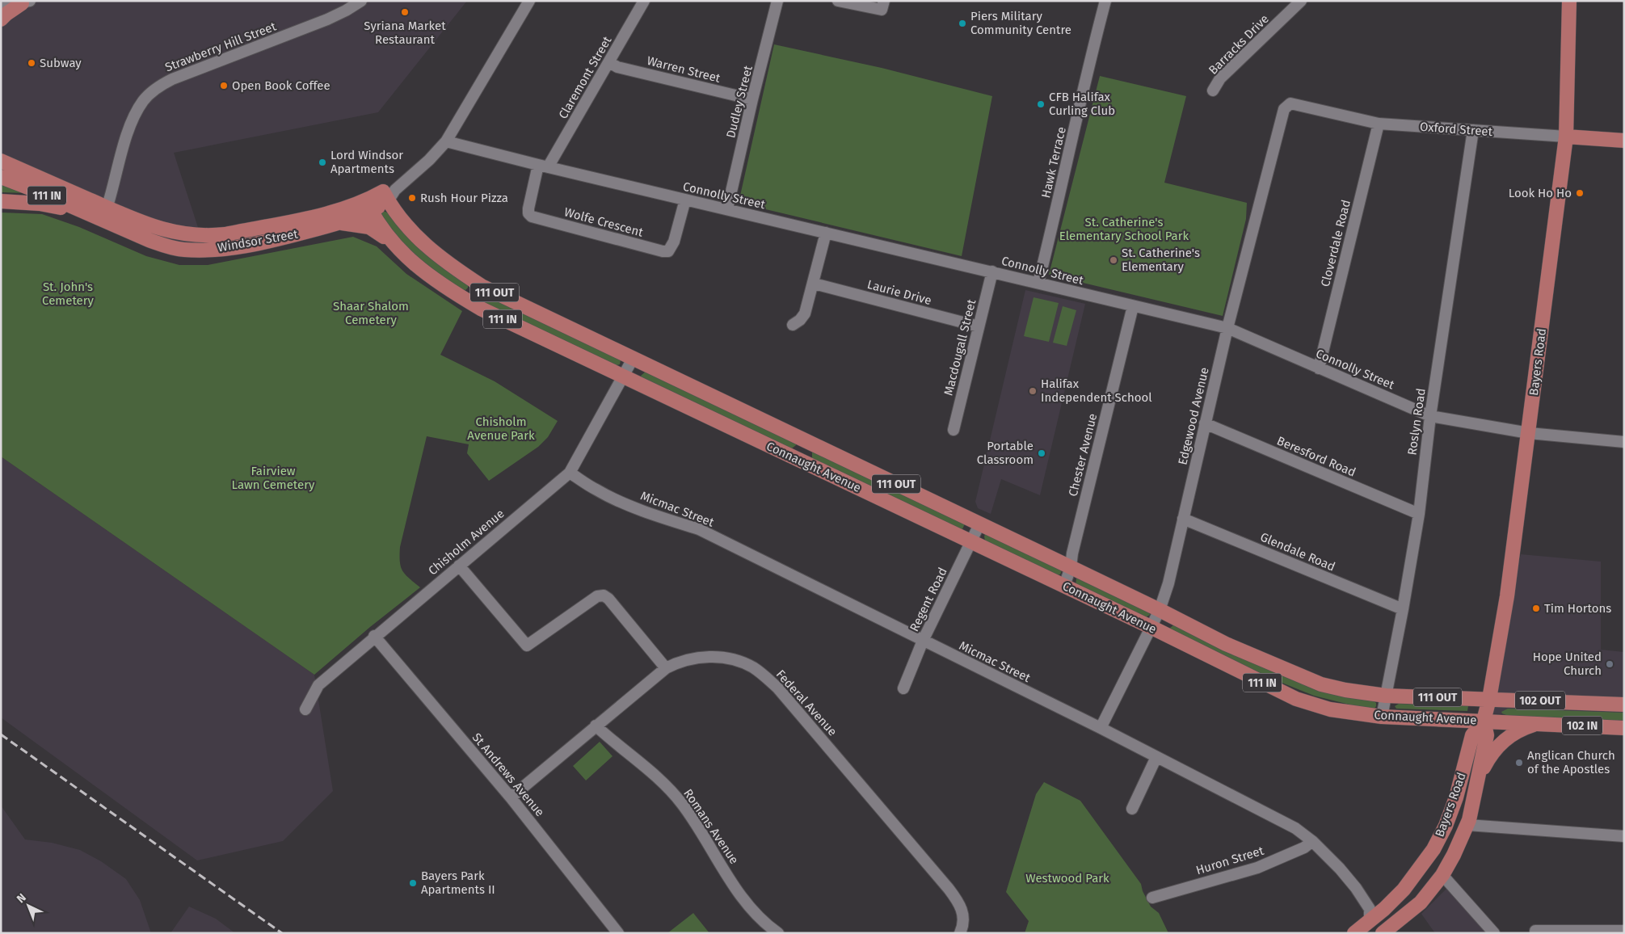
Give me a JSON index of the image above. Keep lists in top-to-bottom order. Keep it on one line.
{"streets":{"main road":["Oxford Street","111 IN","Windsor Street","111 OUT","Bayers Road","Connaught Avenue","102 OUT","102 IN"],"street":["Barracks Drive","Strawberry Hill Street","Warren Street","Claremont Street","Dudley Street","Hawk Terrace","Connolly Street","Wolfe Crescent","Cloverdale Road","Laurie Drive","Macdougall Street","Edgewood Avenue","Roslyn Road","Chester Avenue","Beresford Road","Micmac Street","Chisholm Avenue","Glendale Road","Regent Road","Federal Avenue","St Andrews Avenue","Romans Avenue","Huron Street"]},"crossings":[["Strawberry Hill Street","Windsor Street"],["Warren Street","Claremont Street"],["Warren Street","Dudley Street"],["Claremont Street","Connolly Street"],["Claremont Street","Wolfe Crescent"],["Dudley Street","Connolly Street"],["Oxford Street","Cloverdale Road"],["Oxford Street","Bayers Road"],["Oxford Street","Edgewood Avenue"],["Oxford Street","Roslyn Road"],["Hawk Terrace","Connolly Street"],["Connolly Street","Wolfe Crescent"],["Connolly Street","Windsor Street"],["Connolly Street","Cloverdale Road"],["Connolly Street","Macdougall Street"],["Connolly Street","Bayers Road"],["Connolly Street","Edgewood Avenue"],["Connolly Street","Roslyn Road"],["Connolly Street","Chester Avenue"],["Windsor Street","Connaught Avenue"],["Laurie Drive","Macdougall Street"],["Bayers Road","Connaught Avenue"],["Bayers Road","Micmac Street"],["Edgewood Avenue","Beresford Road"],["Edgewood Avenue","Connaught Avenue"],["Edgewood Avenue","Micmac Street"],["Edgewood Avenue","Glendale Road"],["Roslyn Road","Beresford Road"],["Roslyn Road","Connaught Avenue"],["Roslyn Road","Glendale Road"],["Chester Avenue","Connaught Avenue"],["Connaught Avenue","Chisholm Avenue"],["Connaught Avenue","Regent Road"],["Micmac Street","Chisholm Avenue"],["Micmac Street","Regent Road"],["Micmac Street","Huron Street"],["Chisholm Avenue","St Andrews Avenue"],["Federal Avenue","St Andrews Avenue"],["Federal Avenue","Romans Avenue"]],"parks":["St. Catherine's Elementary School Park","St. John's Cemetery","Shaar Shalom Cemetery","Chisholm Avenue Park","Fairview Lawn Cemetery","Westwood Park"],"places":["Syriana Market Restaurant","Piers Military Community Centre","Subway","Open Book Coffee","CFB Halifax Curling Club","Lord Windsor Apartments","Look Ho Ho","Rush Hour Pizza","St. Catherine's Elementary","Halifax Independent School","Portable Classroom","Tim Hortons","Hope United Church","Anglican Church of the Apostles","Bayers Park Apartments II"],"north":"top left"}
